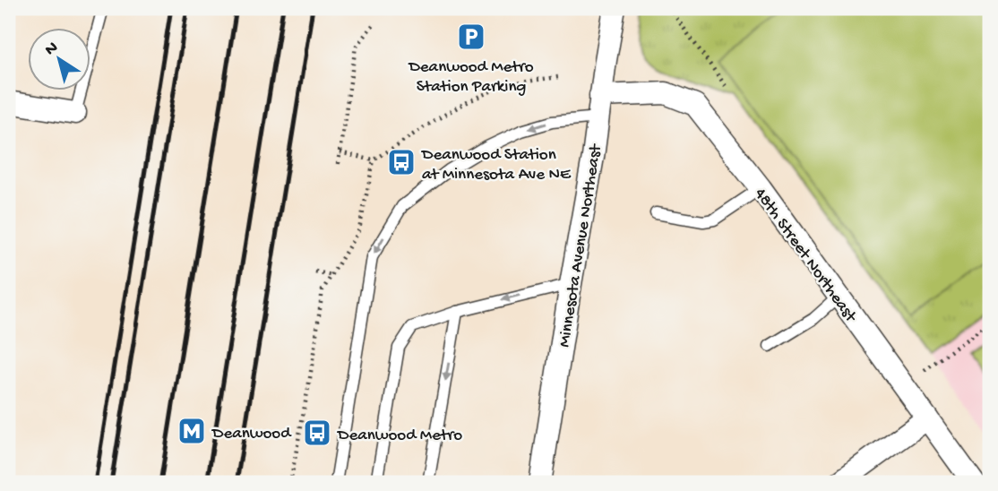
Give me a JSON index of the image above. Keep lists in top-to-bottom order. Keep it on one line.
{"streets":{"street":["Minnesota Avenue Northeast","48th Street Northeast"]},"crossings":[["Minnesota Avenue Northeast","48th Street Northeast"]],"places":{"parking":["Deanwood Metro Station Parking"],"bus stop":["Deanwood Station at Minnesota Ave NE","Deanwood Metro"],"metro station":["Deanwood"]},"north":"top left"}
